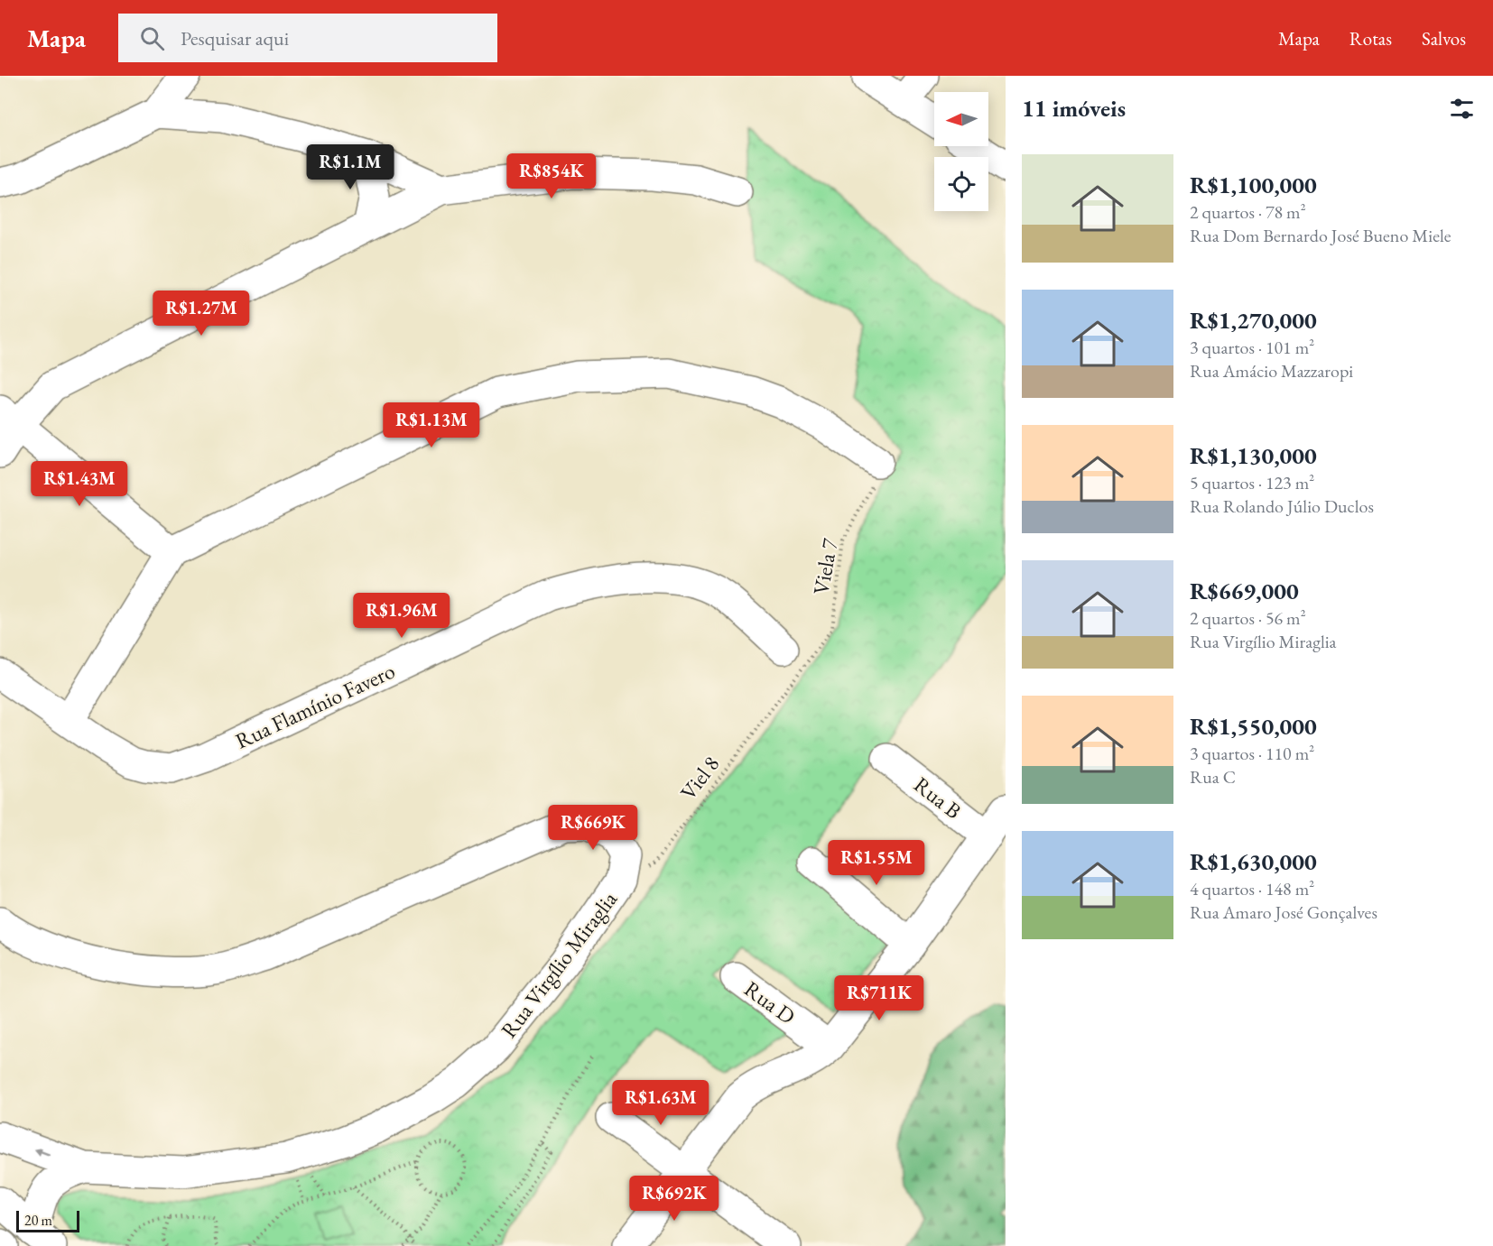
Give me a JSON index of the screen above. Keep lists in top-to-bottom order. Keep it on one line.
{"streets":{"street":["Rua Flamínio Favero","Rua B","Rua Virgílio Miraglia","Rua D"],"path":["Viela 7","Viel 8"]},"crossings":[["Viela 7","Rua Flamínio Favero"],["Viela 7","Viel 8"],["Rua Flamínio Favero","Viel 8"]],"scale_bar":"20 m","north":"left","page":{"header":"Mapa","search":"Pesquisar aqui","nav":["Mapa","Rotas","Salvos"],"heading":"11 imóveis","list":[{"name":"R$1,100,000","note":"2 quartos · 78 m² · Rua Dom Bernardo José Bueno Miele"},{"name":"R$1,270,000","note":"3 quartos · 101 m² · Rua Amácio Mazzaropi"},{"name":"R$1,130,000","note":"5 quartos · 123 m² · Rua Rolando Júlio Duclos"},{"name":"R$669,000","note":"2 quartos · 56 m² · Rua Virgílio Miraglia"},{"name":"R$1,550,000","note":"3 quartos · 110 m² · Rua C"},{"name":"R$1,630,000","note":"4 quartos · 148 m² · Rua Amaro José Gonçalves"}],"price":["R$1.1M","R$854K","R$1.27M","R$1.13M","R$1.43M","R$1.96M","R$669K","R$1.55M","R$711K","R$1.63M","R$692K"],"scale":"20 m"}}
